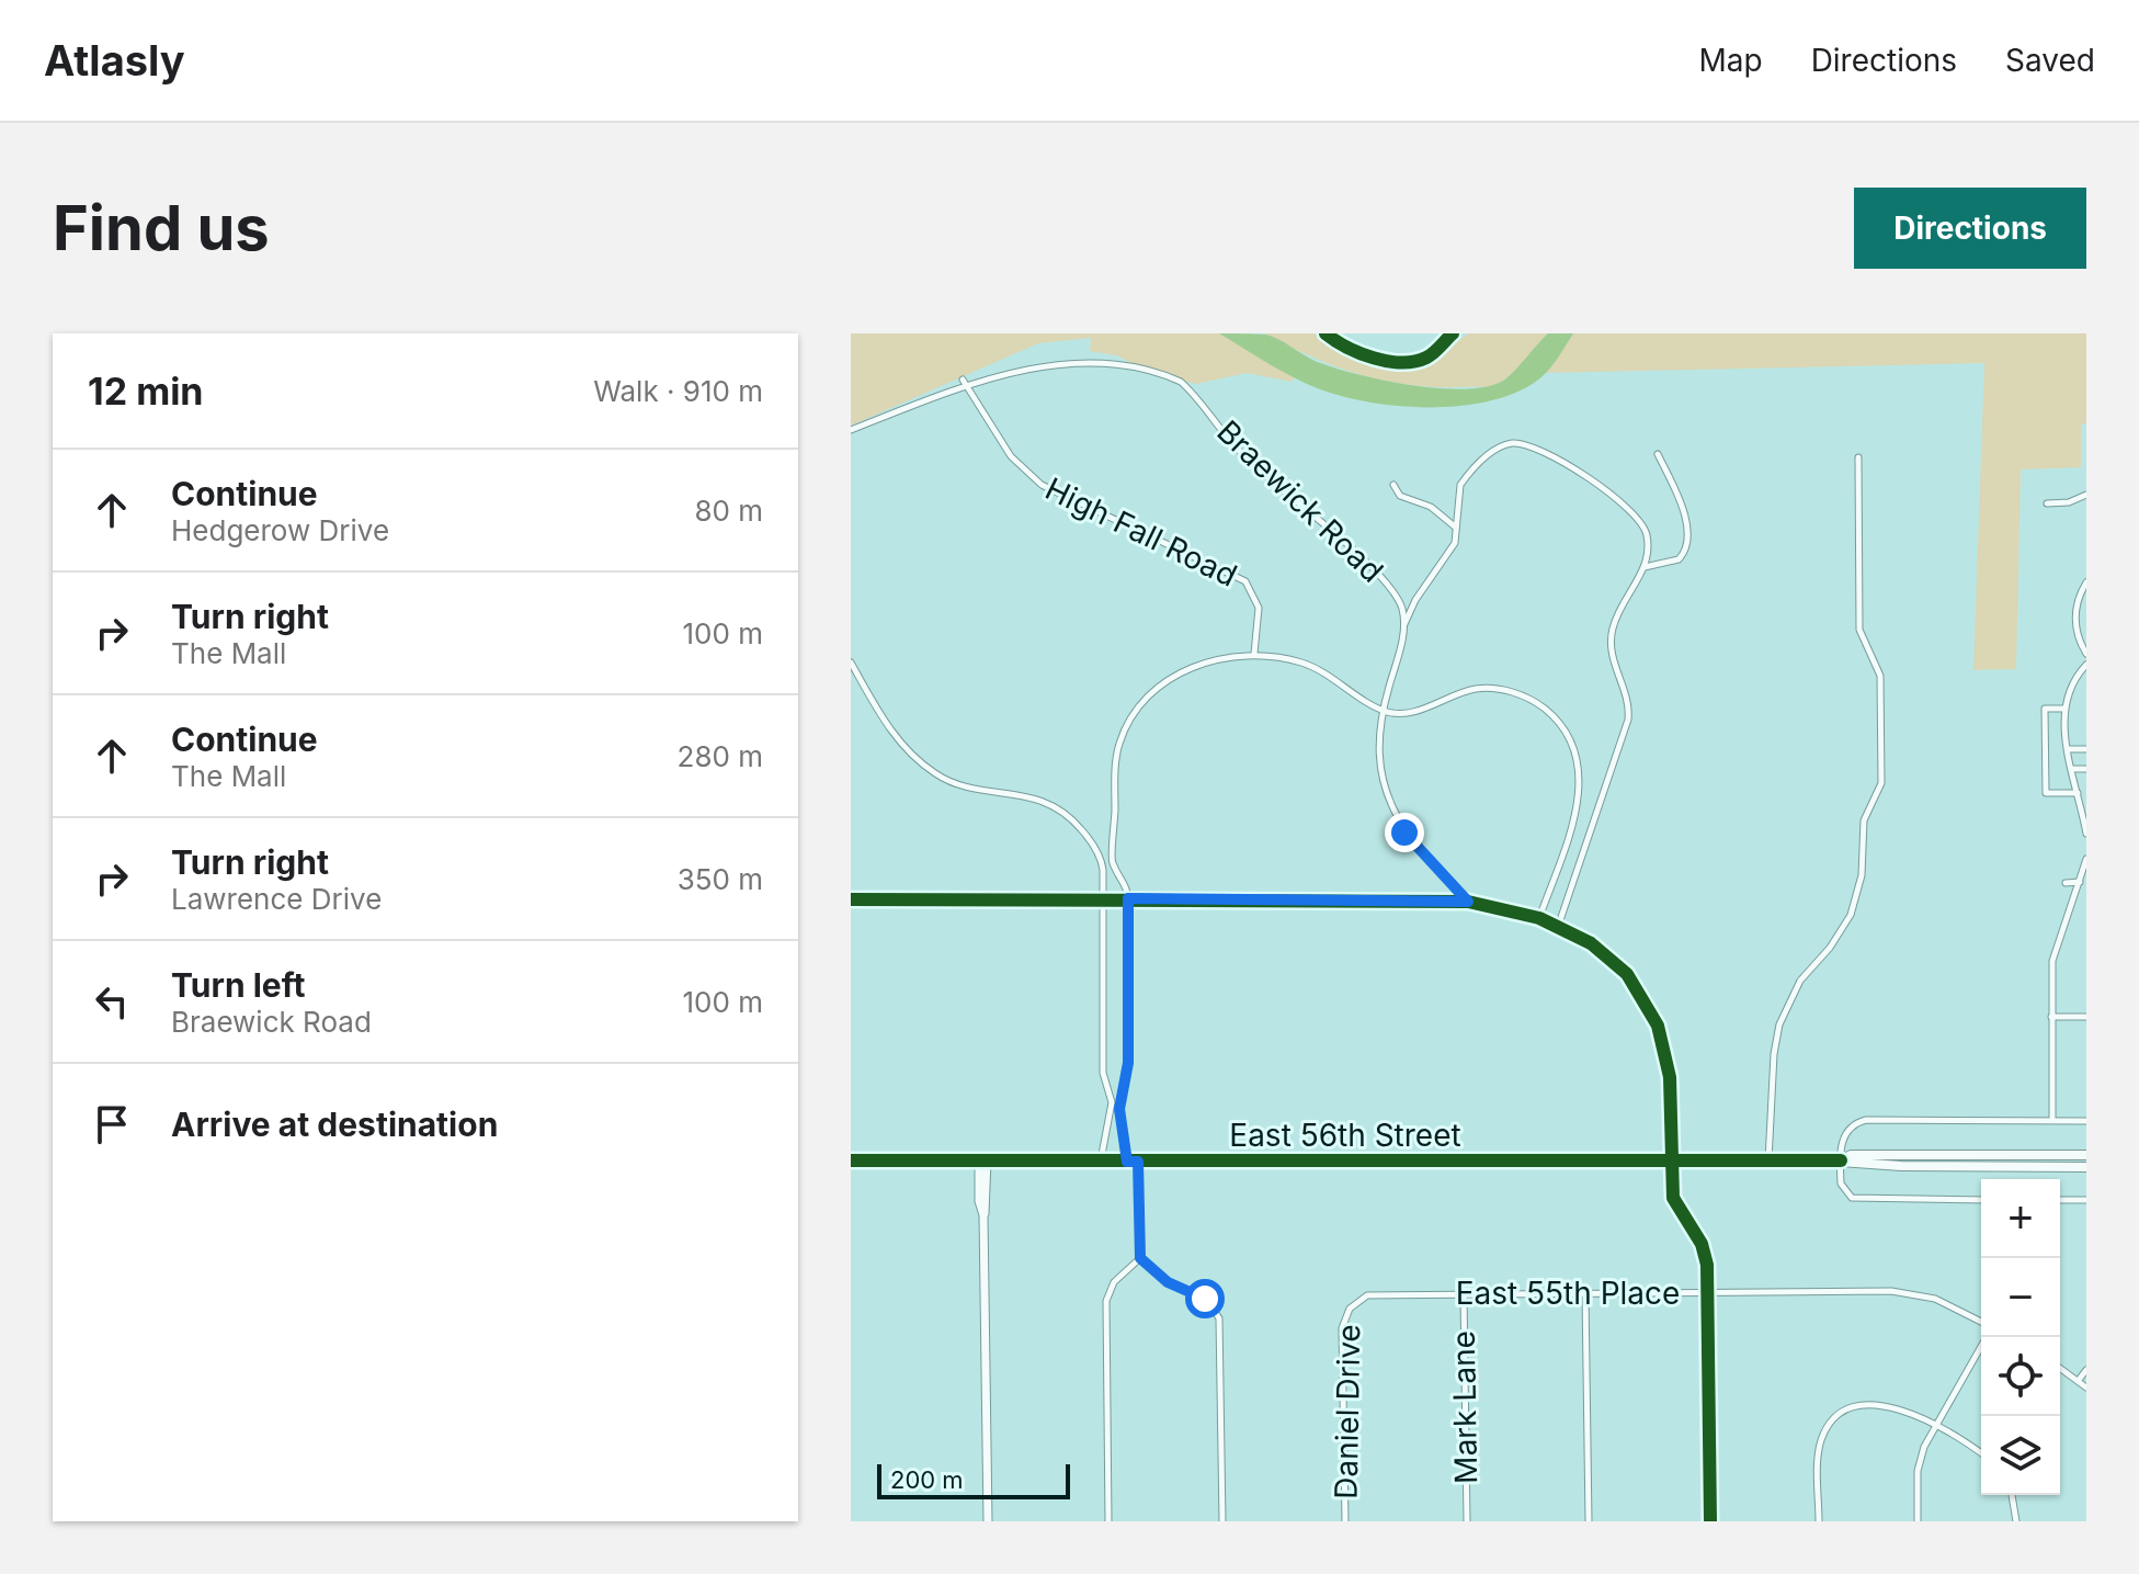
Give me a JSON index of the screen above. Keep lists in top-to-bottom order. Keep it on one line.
{"streets":{"main road":["East 56th Street"],"street":["Braewick Road","High Fall Road","East 55th Place","Mark Lane","Daniel Drive"]},"crossings":[["East 55th Place","Mark Lane"],["East 55th Place","Daniel Drive"]],"scale_bar":"200 m","page":{"header":"Atlasly","nav":["Map","Directions","Saved"],"buttons":"Directions","title":"Find us","heading":["12 min","Walk · 910 m"],"list":[["Continue","Hedgerow Drive","80 m"],["Turn right","The Mall","100 m"],["Continue","The Mall","280 m"],["Turn right","Lawrence Drive","350 m"],["Turn left","Braewick Road","100 m"],"Arrive at destination"],"map_buttons":["+","−"],"scale":"200 m"}}
